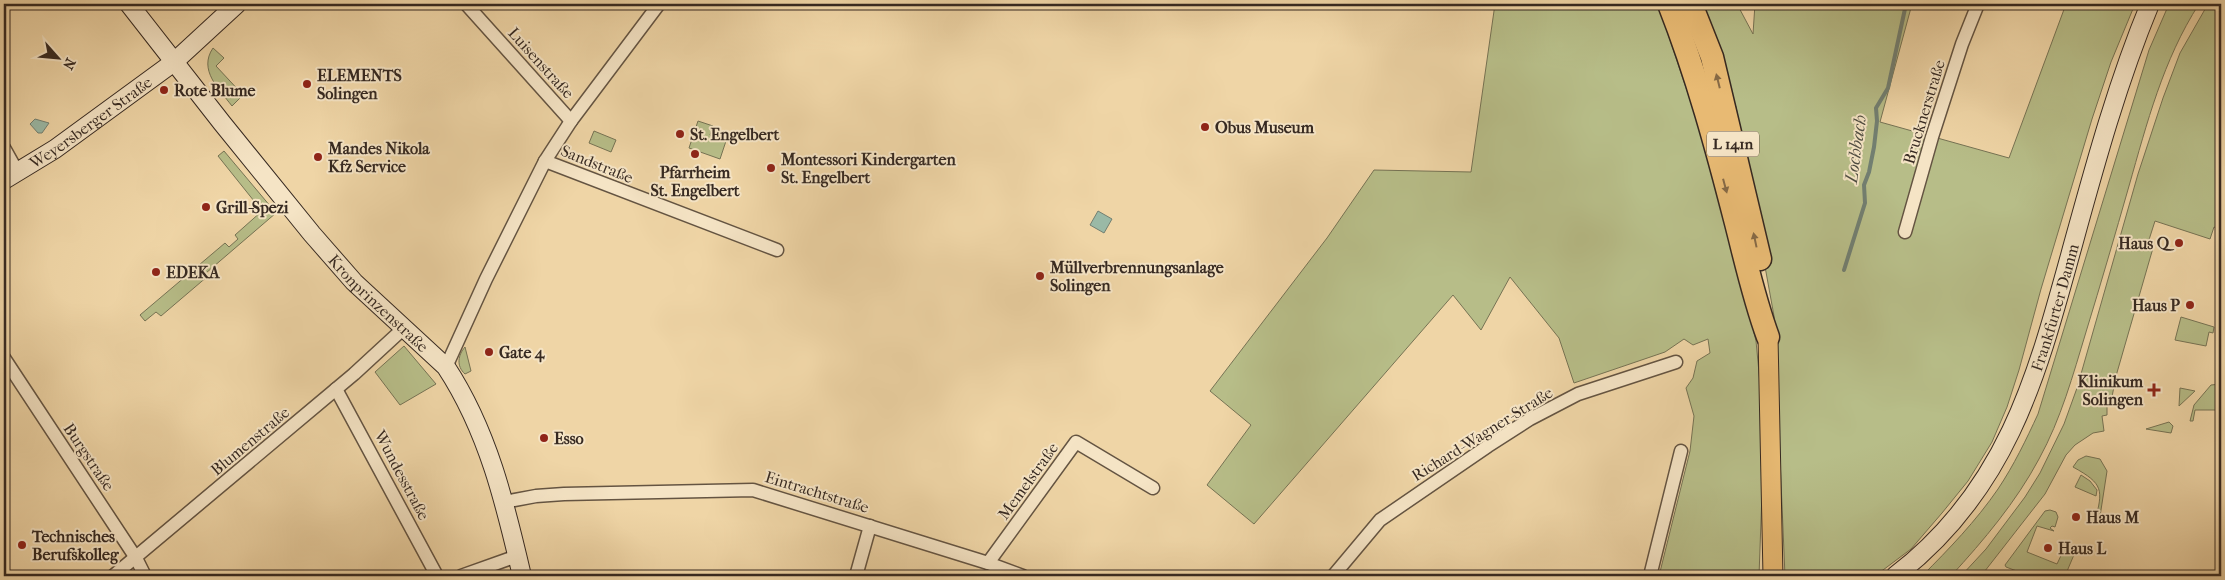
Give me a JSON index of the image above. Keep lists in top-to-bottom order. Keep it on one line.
{"streets":{"highway":["L 141n"],"main road":["Weyersberger Straße","Kronprinzenstraße","Frankfurter Damm"],"street":["Luisenstraße","Brucknerstraße","Sandstraße","Richard-Wagner-Straße","Blumenstraße","Burgstraße","Wundesstraße","Memelstraße","Eintrachtstraße"]},"crossings":[["Luisenstraße","Sandstraße"],["Weyersberger Straße","Kronprinzenstraße"],["Sandstraße","Kronprinzenstraße"],["Kronprinzenstraße","Blumenstraße"],["Kronprinzenstraße","Eintrachtstraße"],["Blumenstraße","Burgstraße"],["Blumenstraße","Wundesstraße"],["Memelstraße","Eintrachtstraße"]],"water":["Lochbach"],"places":{"other":["ELEMENTS Solingen","Rote Blume","Obus Museum","St. Engelbert","Pfarrheim St. Engelbert","Mandes Nikola Kfz Service","Montessori Kindergarten St. Engelbert","Grill-Spezi","Haus Q","EDEKA","Müllverbrennungsanlage Solingen","Haus P","Gate 4","Esso","Haus M","Technisches Berufskolleg","Haus L"],"health":["Klinikum Solingen"]},"north":"bottom right"}
